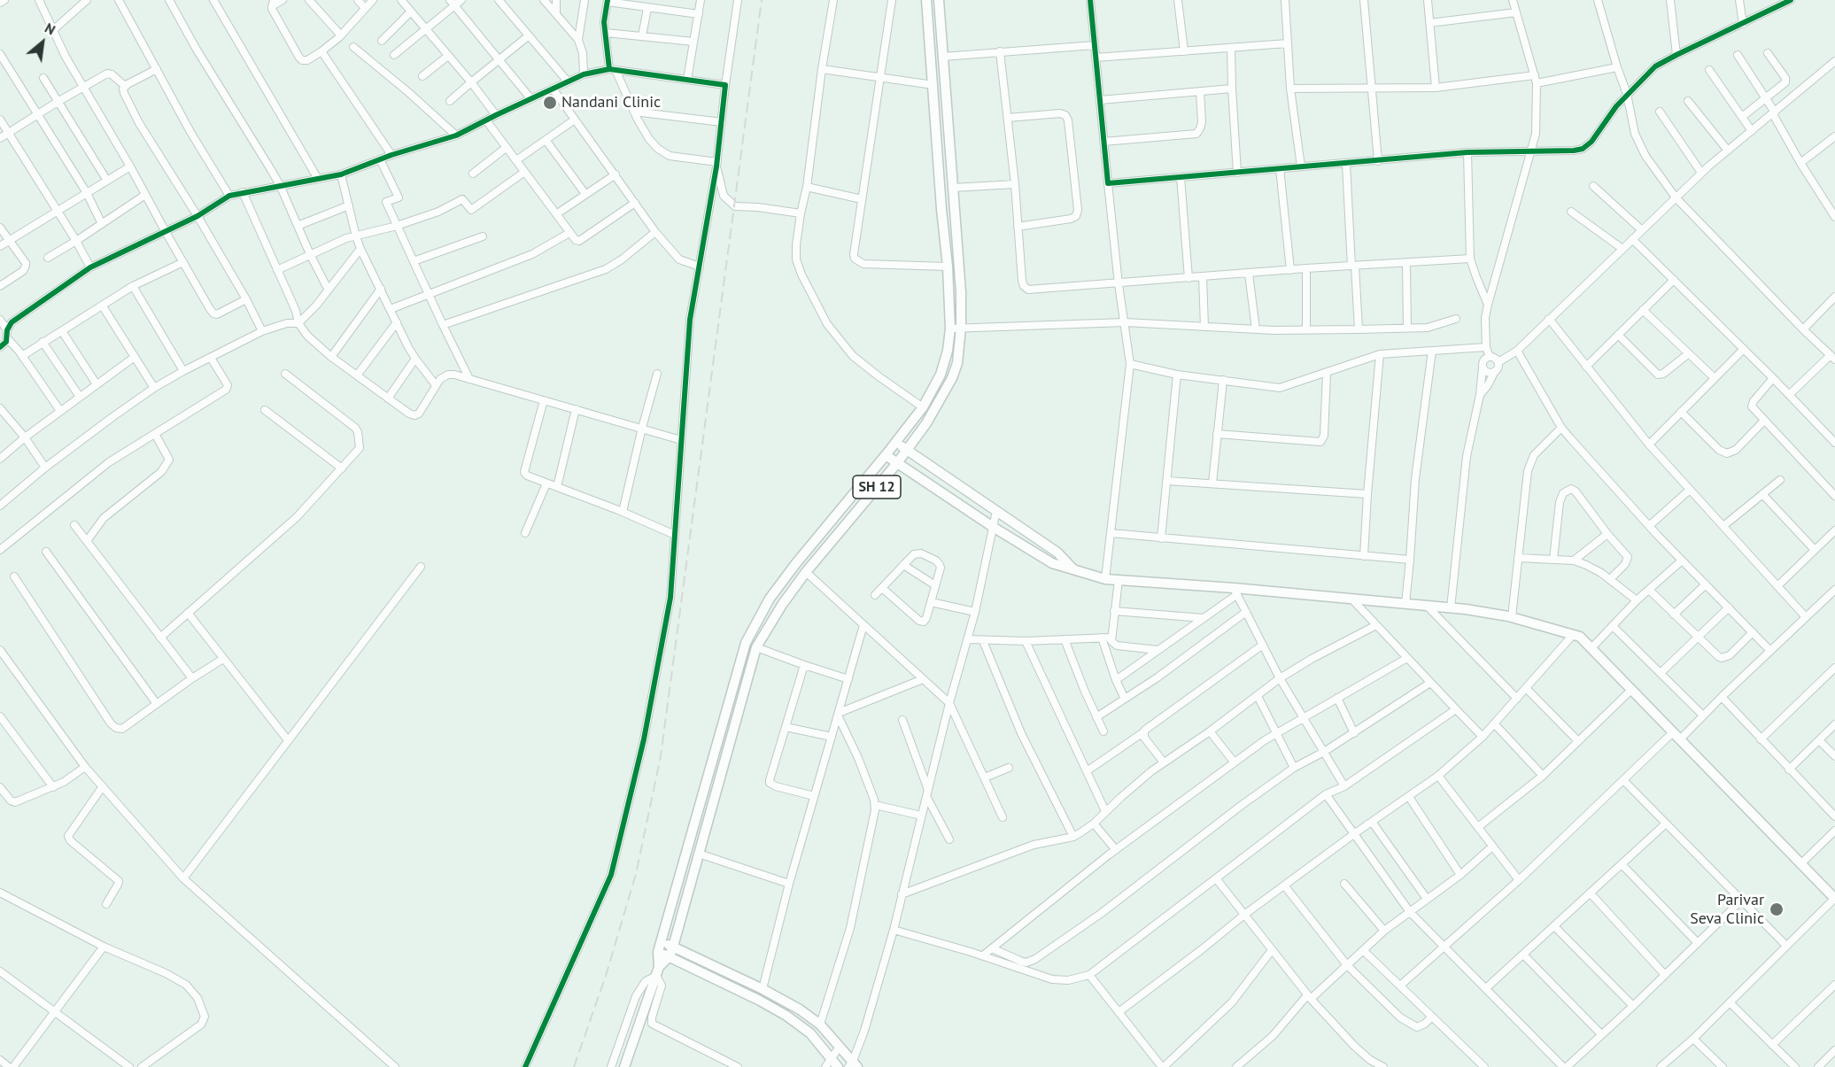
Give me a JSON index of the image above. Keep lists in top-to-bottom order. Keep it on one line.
{"streets":{"main road":["SH 12"]},"places":["Nandani Clinic","Parivar Seva Clinic"],"north":"top right"}
